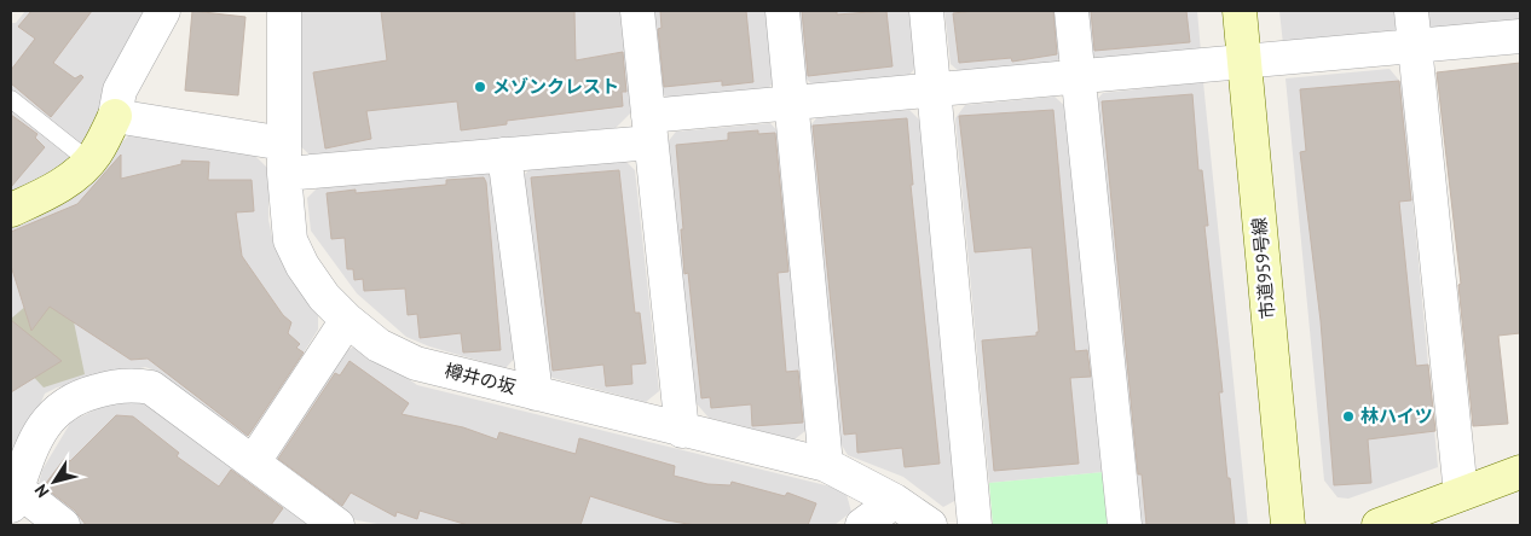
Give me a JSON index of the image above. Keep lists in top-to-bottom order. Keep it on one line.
{"streets":{"street":["市道959号線","樽井の坂"]},"places":["メゾンクレスト","林ハイツ"],"north":"bottom left"}
